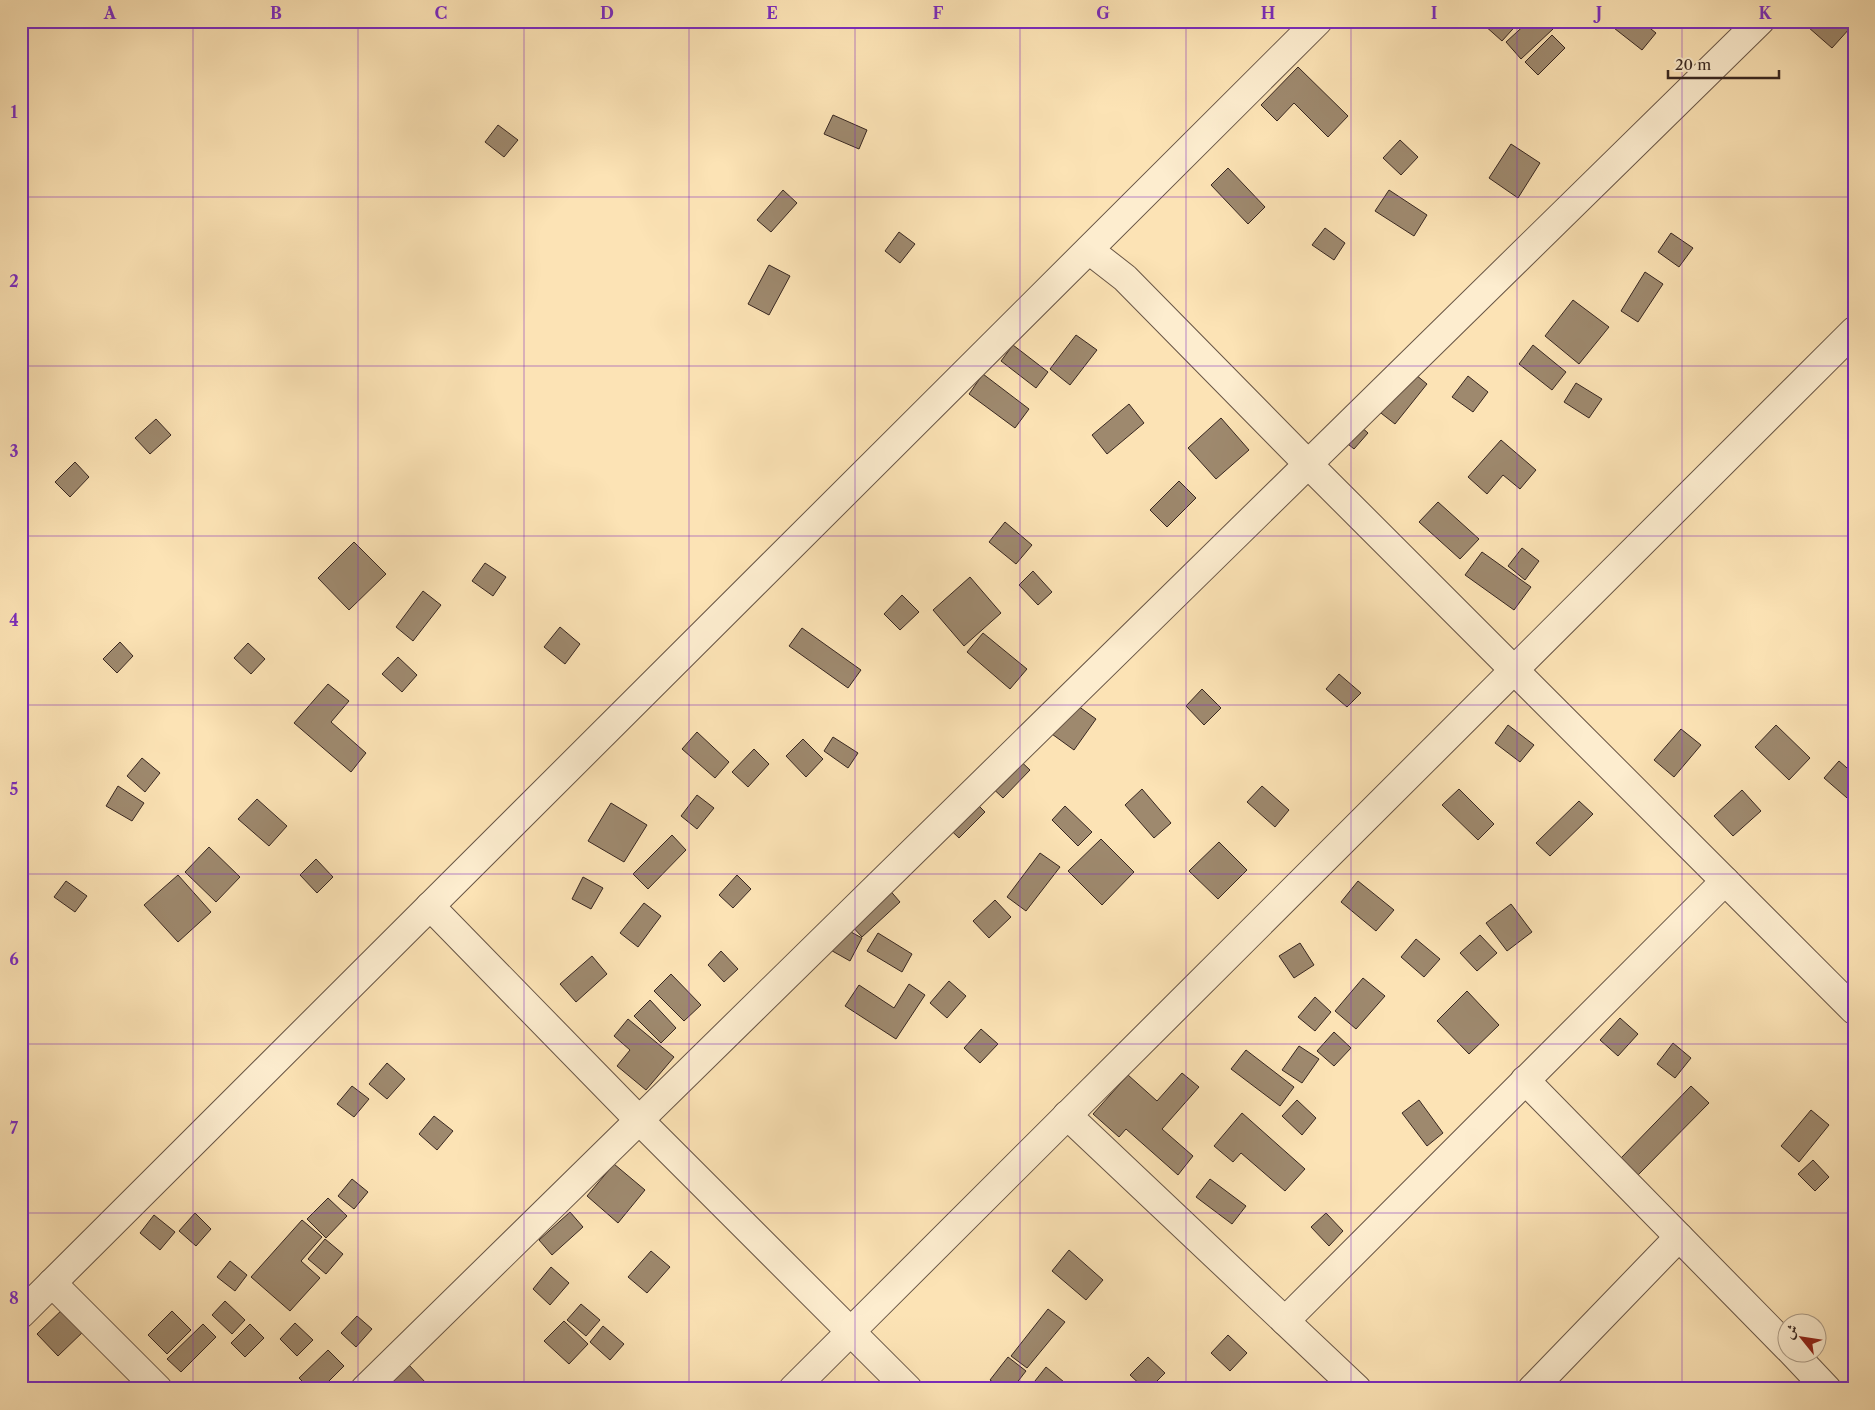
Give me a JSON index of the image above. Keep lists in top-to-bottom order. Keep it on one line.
{"scale_bar":"20 m","north":"top left","grid":{"columns":["A","B","C","D","E","F","G","H","I","J","K"],"rows":["1","2","3","4","5","6","7","8"]}}
